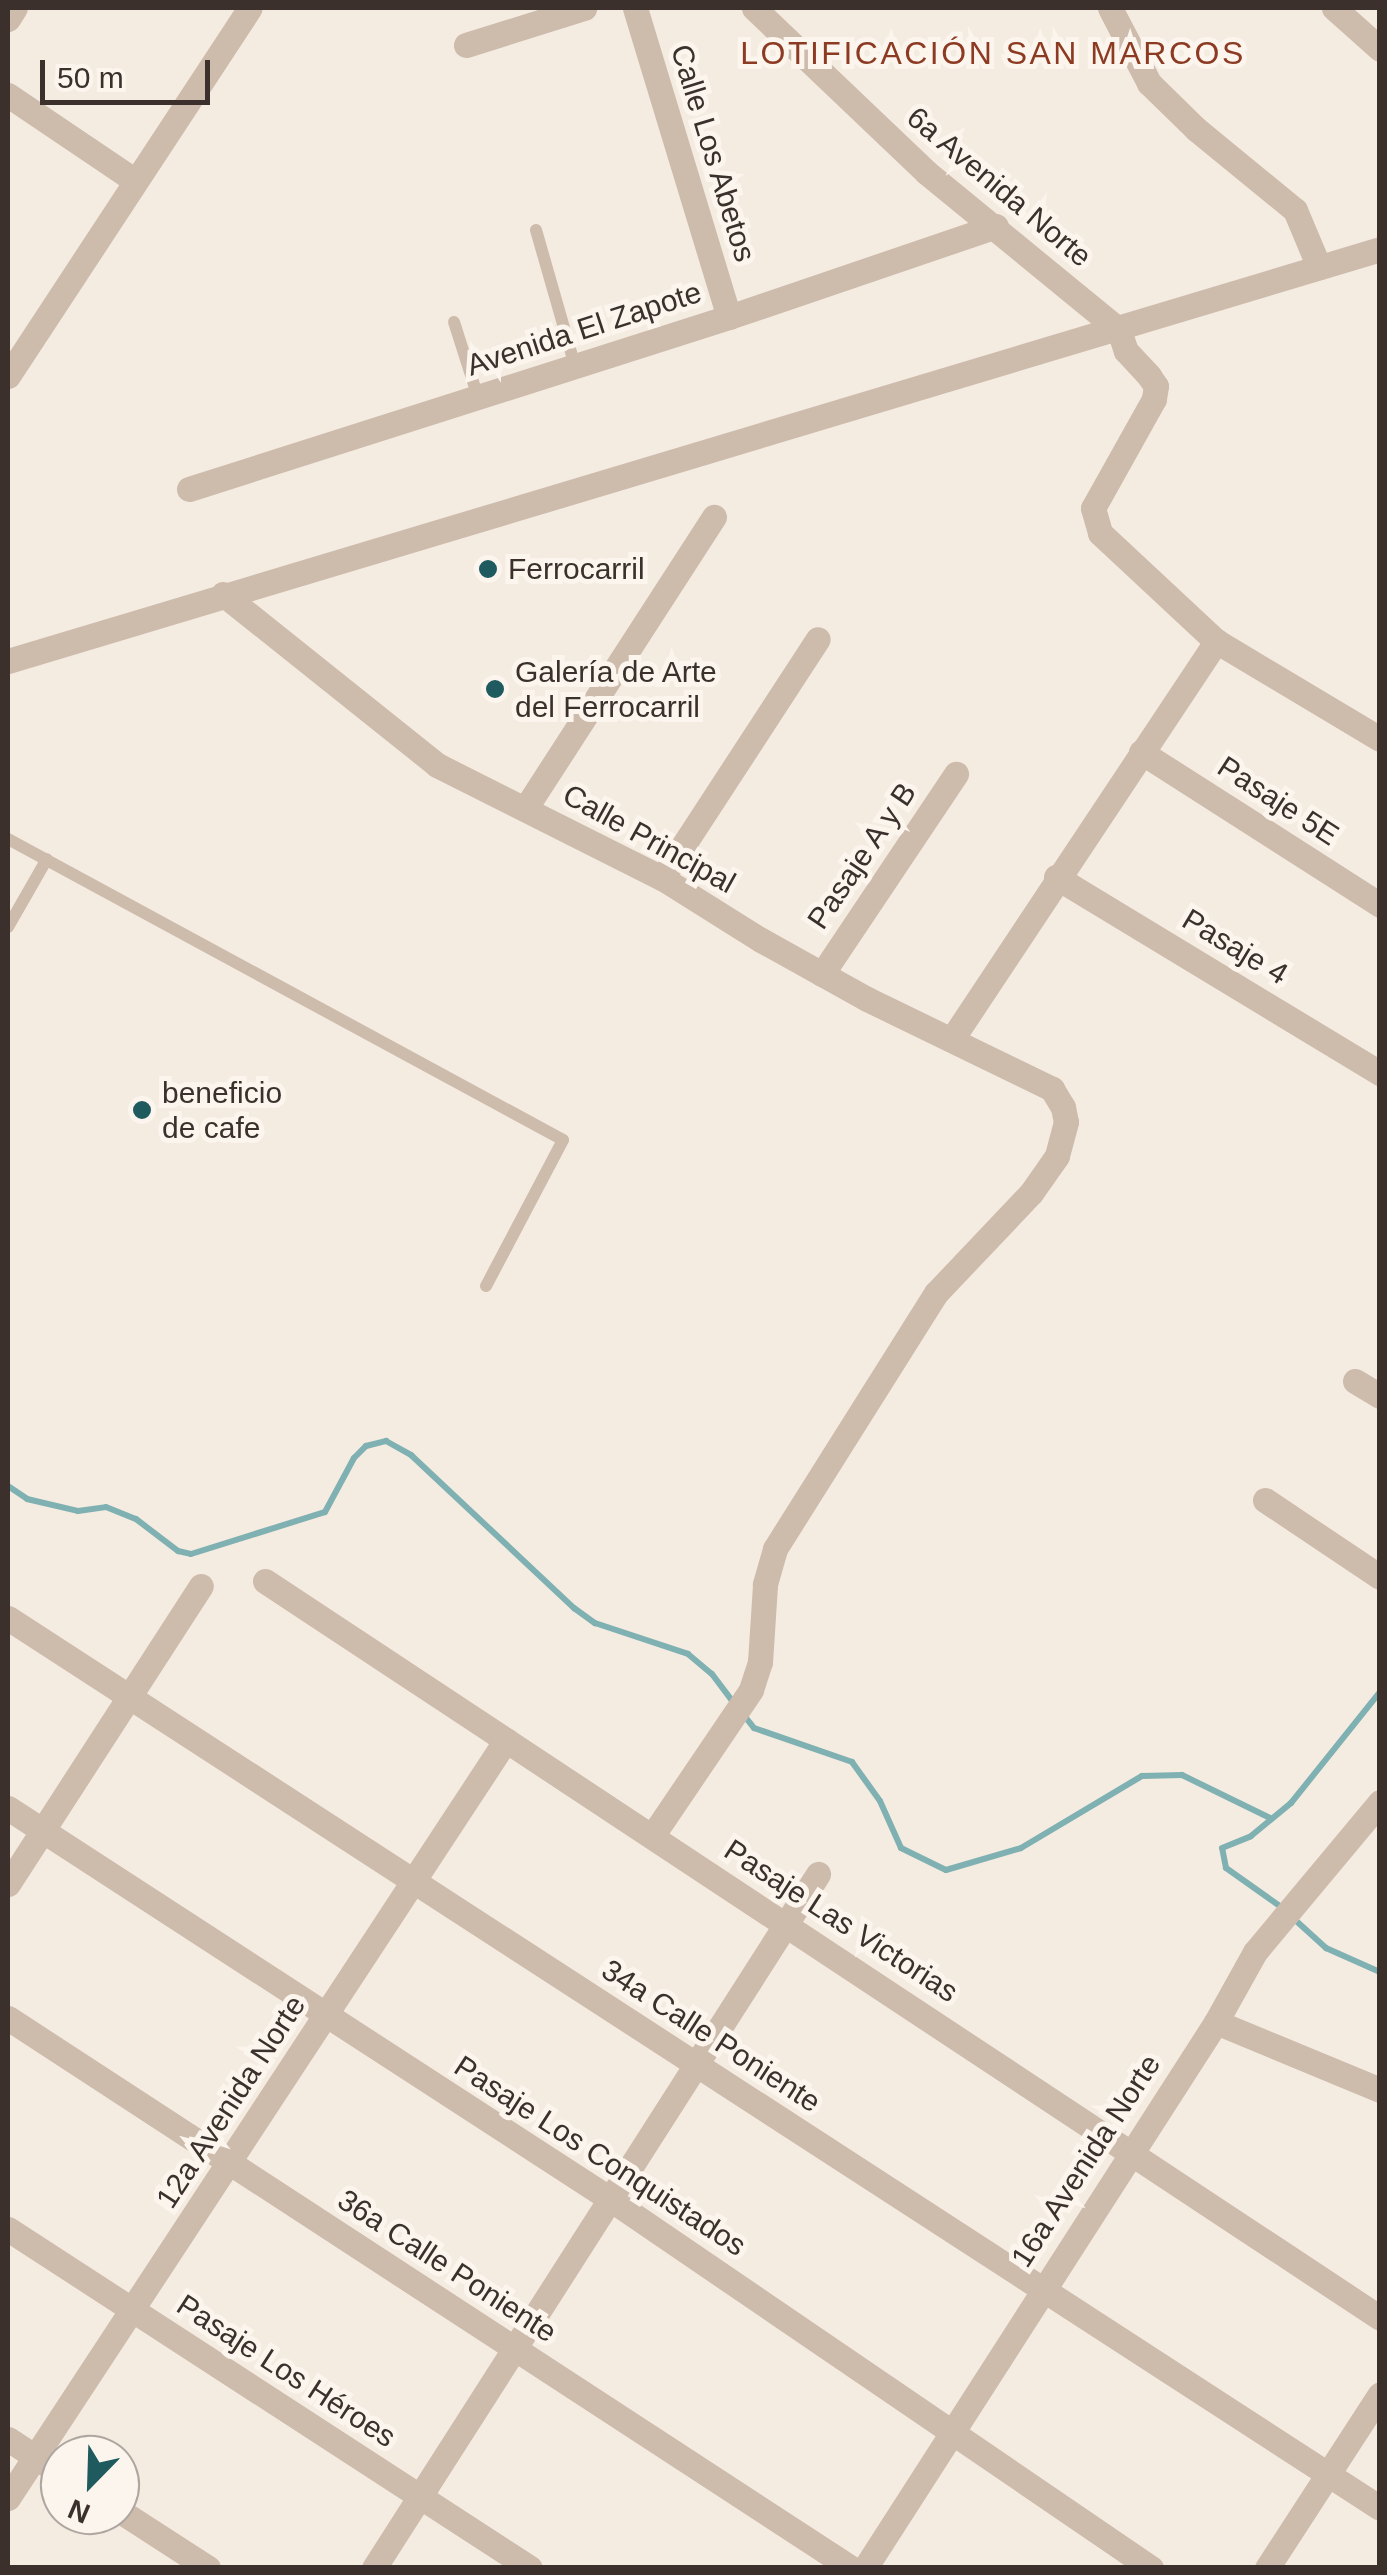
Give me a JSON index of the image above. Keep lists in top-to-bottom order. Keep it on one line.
{"streets":{"street":["Calle Los Abetos","6a Avenida Norte","Avenida El Zapote","Pasaje 5E","Calle Principal","Pasaje A y B","Pasaje 4","Pasaje Las Victorias","34a Calle Poniente","12a Avenida Norte","Pasaje Los Conquistados","16a Avenida Norte","36a Calle Poniente","Pasaje Los Héroes"]},"crossings":[["Calle Los Abetos","Avenida El Zapote"],["6a Avenida Norte","Avenida El Zapote"],["Calle Principal","Pasaje A y B"],["Calle Principal","Pasaje Las Victorias"],["Pasaje Las Victorias","12a Avenida Norte"],["Pasaje Las Victorias","16a Avenida Norte"],["34a Calle Poniente","12a Avenida Norte"],["34a Calle Poniente","16a Avenida Norte"],["12a Avenida Norte","Pasaje Los Conquistados"],["12a Avenida Norte","36a Calle Poniente"],["12a Avenida Norte","Pasaje Los Héroes"],["Pasaje Los Conquistados","16a Avenida Norte"]],"districts":["LOTIFICACIÓN SAN MARCOS"],"places":["Ferrocarril","Galería de Arte del Ferrocarril","beneficio de cafe"],"scale_bar":"50 m","north":"bottom left"}
